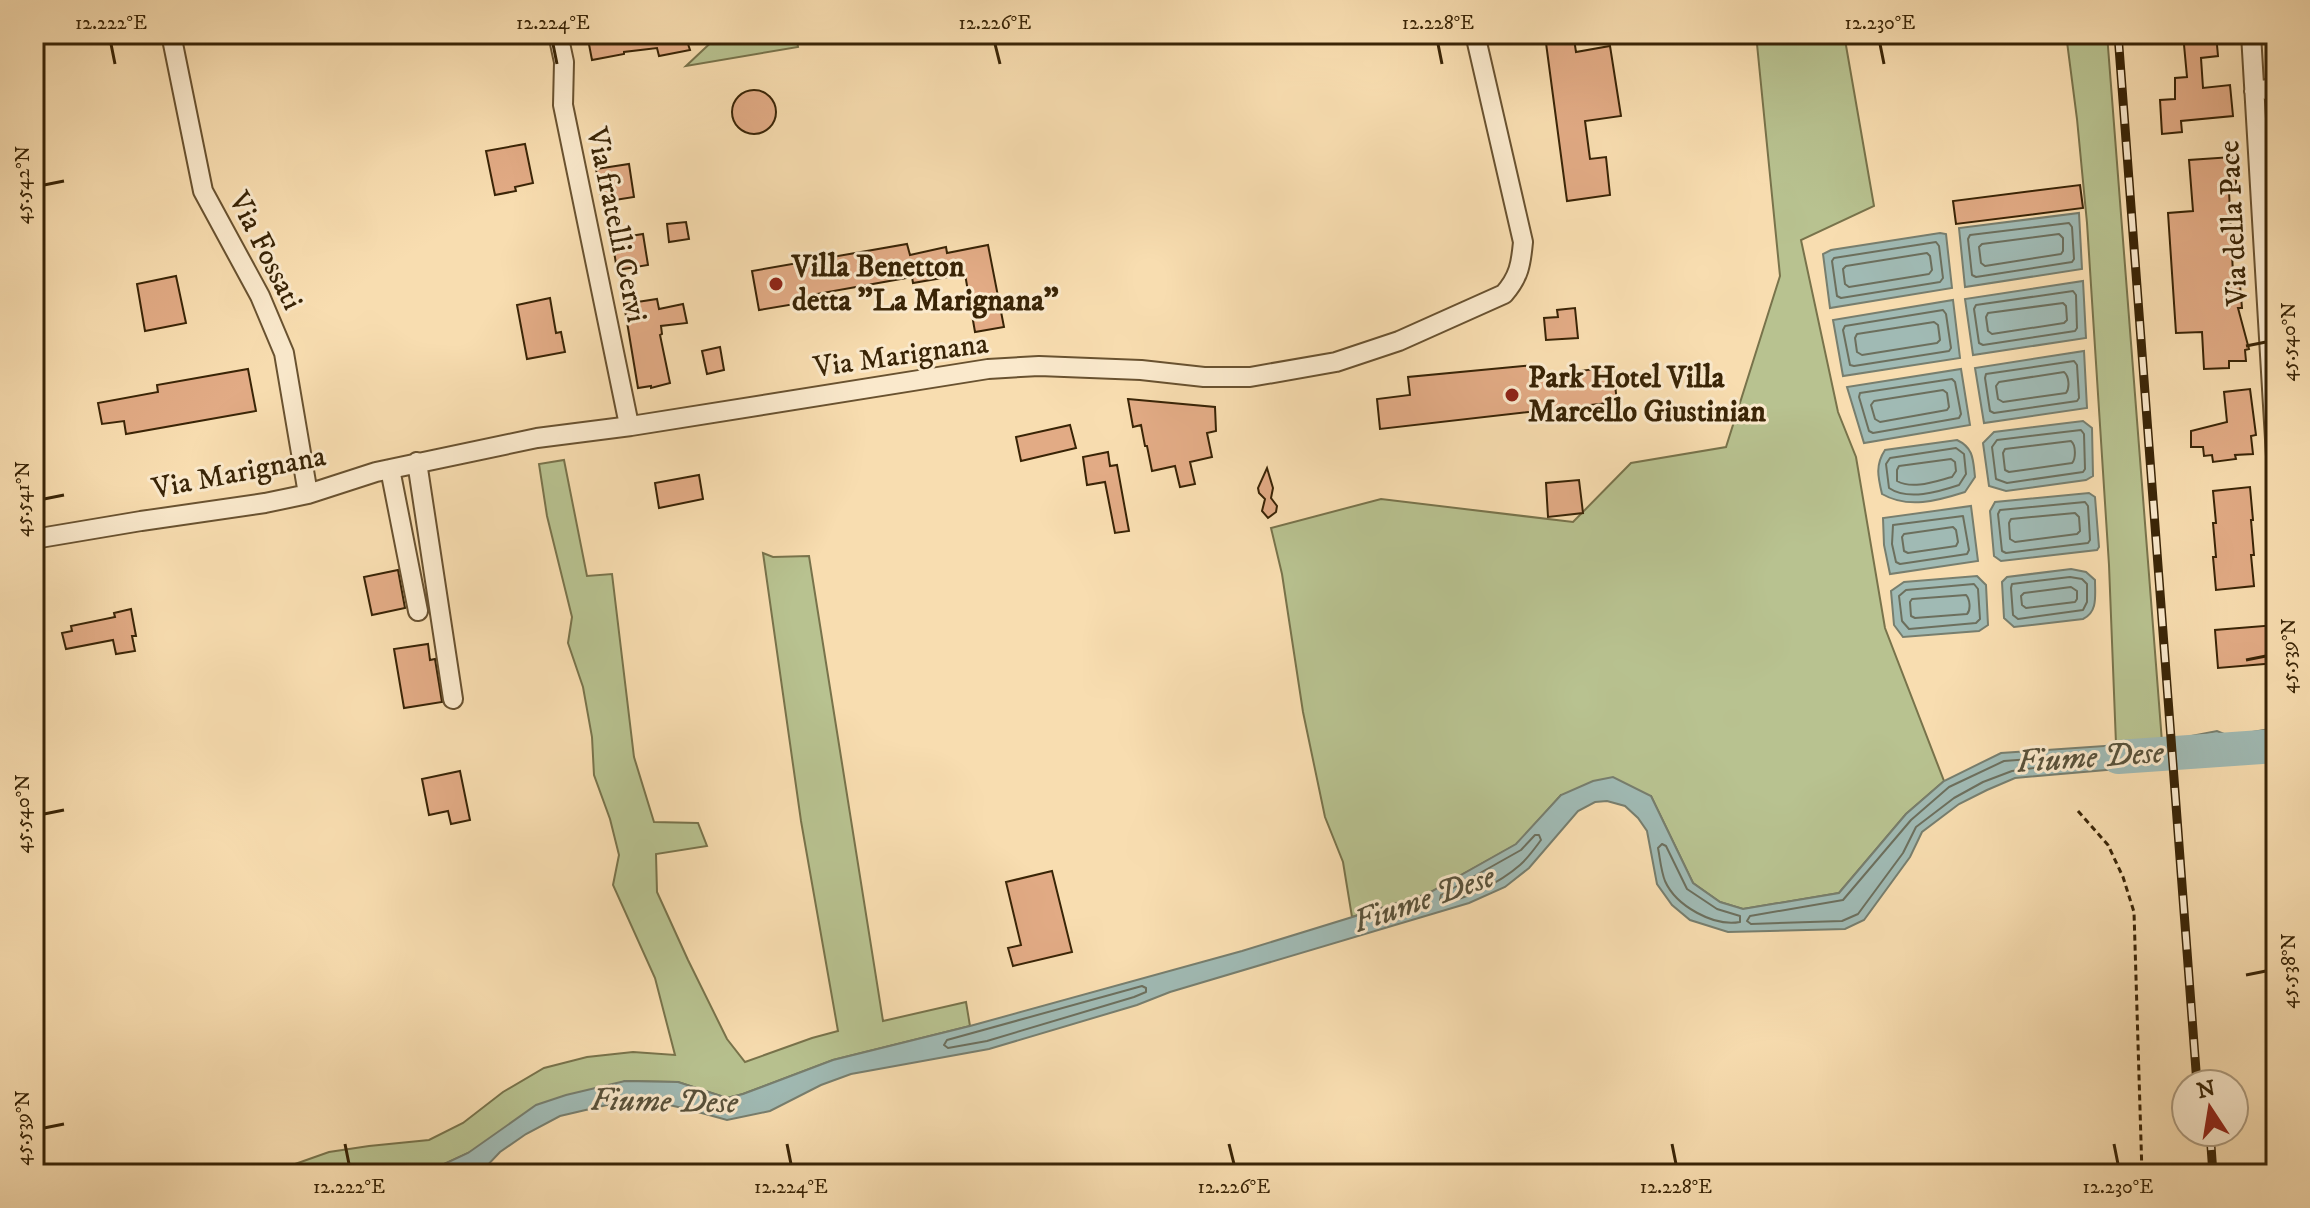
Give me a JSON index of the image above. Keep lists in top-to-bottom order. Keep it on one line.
{"streets":{"street":["Via della Pace","Via fratelli Cervi","Via Fossati","Via Marignana"]},"crossings":[["Via fratelli Cervi","Via Marignana"],["Via Fossati","Via Marignana"]],"water":["Fiume Dese"],"places":["Villa Benetton detta \"La Marignana\"","Park Hotel Villa Marcello Giustinian"],"north":"top","coordinates":["12.222°E","12.224°E","12.226°E","12.228°E","12.230°E","45.542°N","45.540°N","45.541°N","45.539°N","45.538°N"]}
